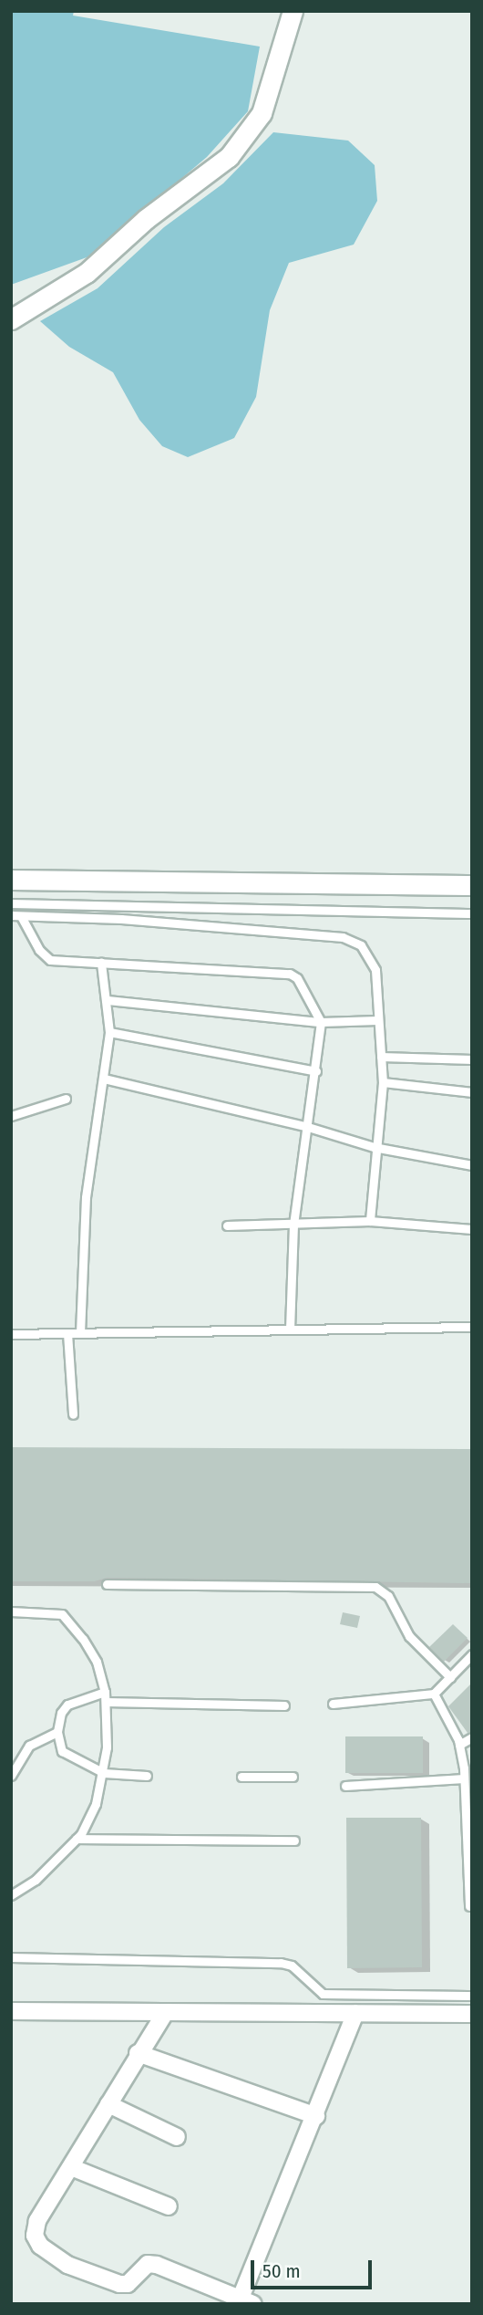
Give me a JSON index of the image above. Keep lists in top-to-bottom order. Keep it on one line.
{"scale_bar":"50 m"}
